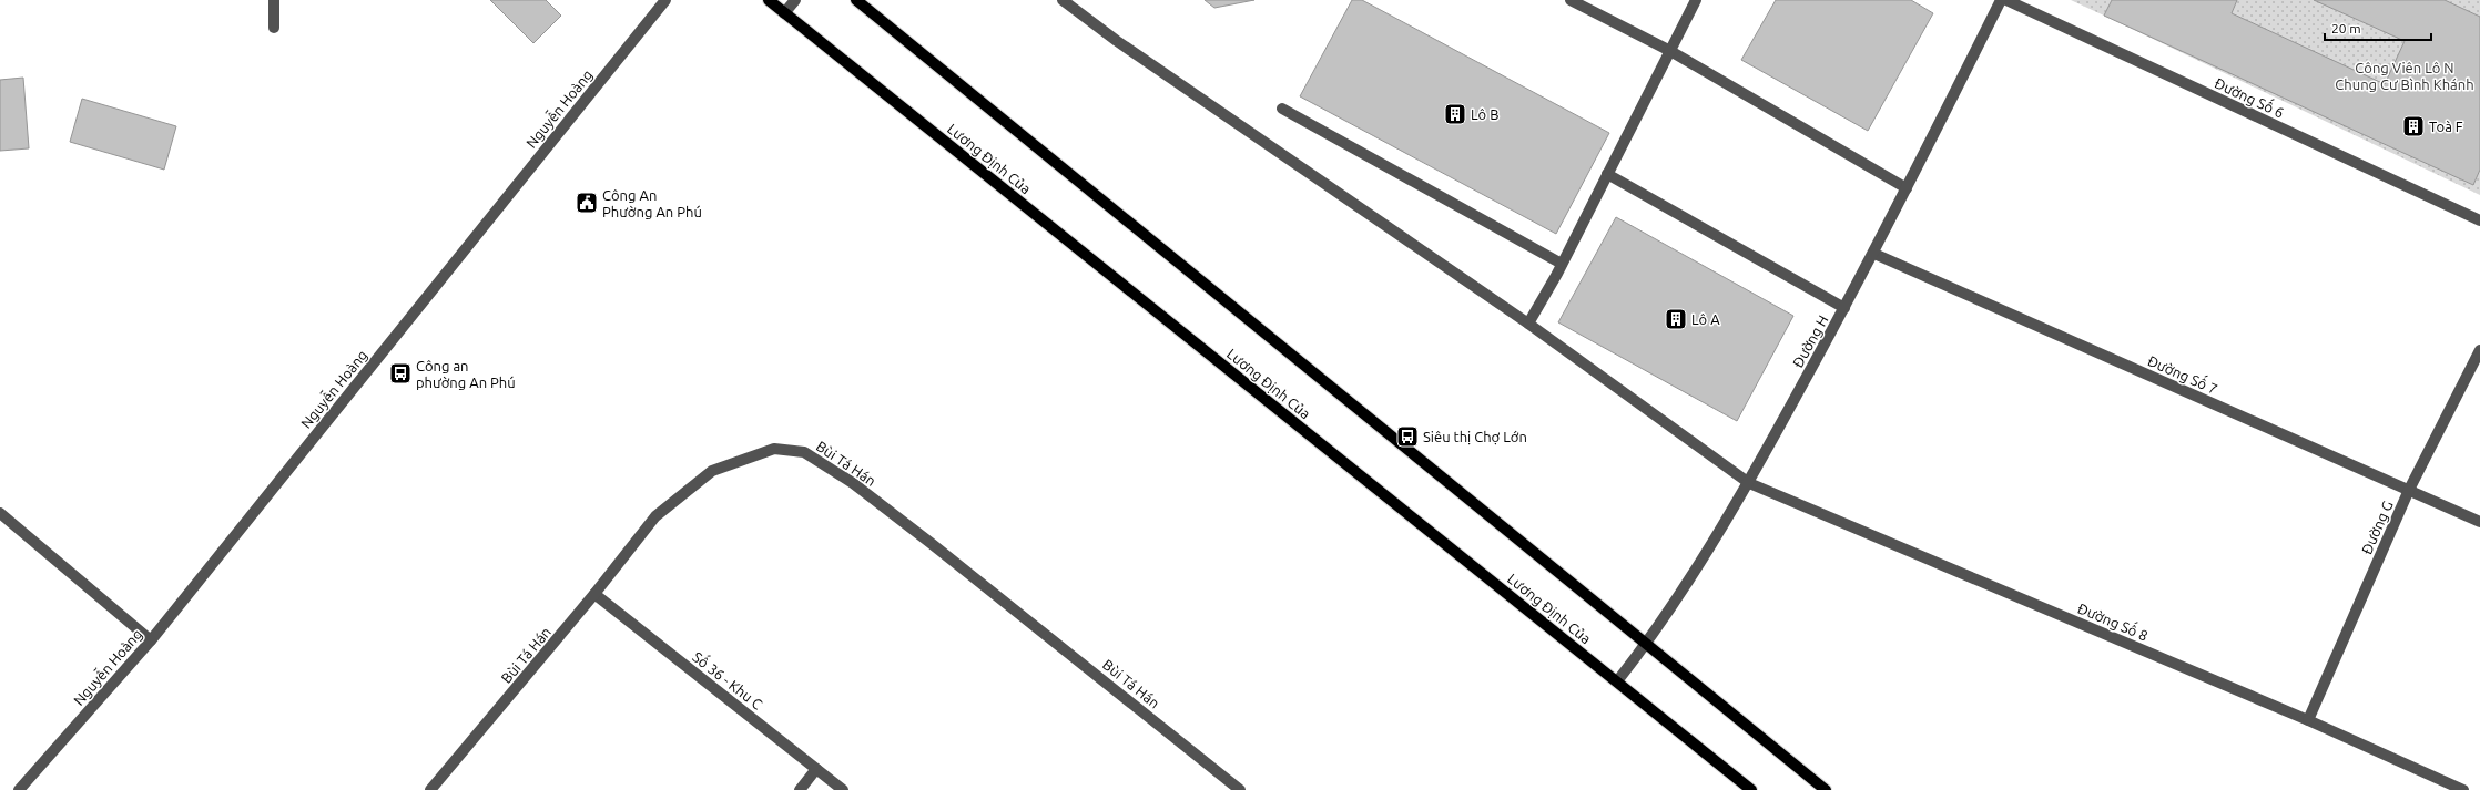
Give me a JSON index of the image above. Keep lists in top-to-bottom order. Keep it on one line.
{"streets":{"main road":["Lương Định Của"],"street":["Đường Số 6","Nguyễn Hoàng","Đường H","Đường Số 7","Bùi Tá Hán","Đường G","Đường Số 8","Số 36 - Khu C"]},"crossings":[["Lương Định Của","Đường H"],["Đường H","Đường Số 7"],["Đường H","Đường Số 8"],["Đường Số 7","Đường G"],["Bùi Tá Hán","Số 36 - Khu C"],["Đường G","Đường Số 8"]],"parks":["Công Viên Lô N Chung Cư Bình Khánh"],"places":{"building":["Lô B","Toà F","Lô A"],"public building":["Công An Phường An Phú"],"bus stop":["Công an phường An Phú","Siêu thị Chợ Lớn"]},"scale_bar":"20 m"}
